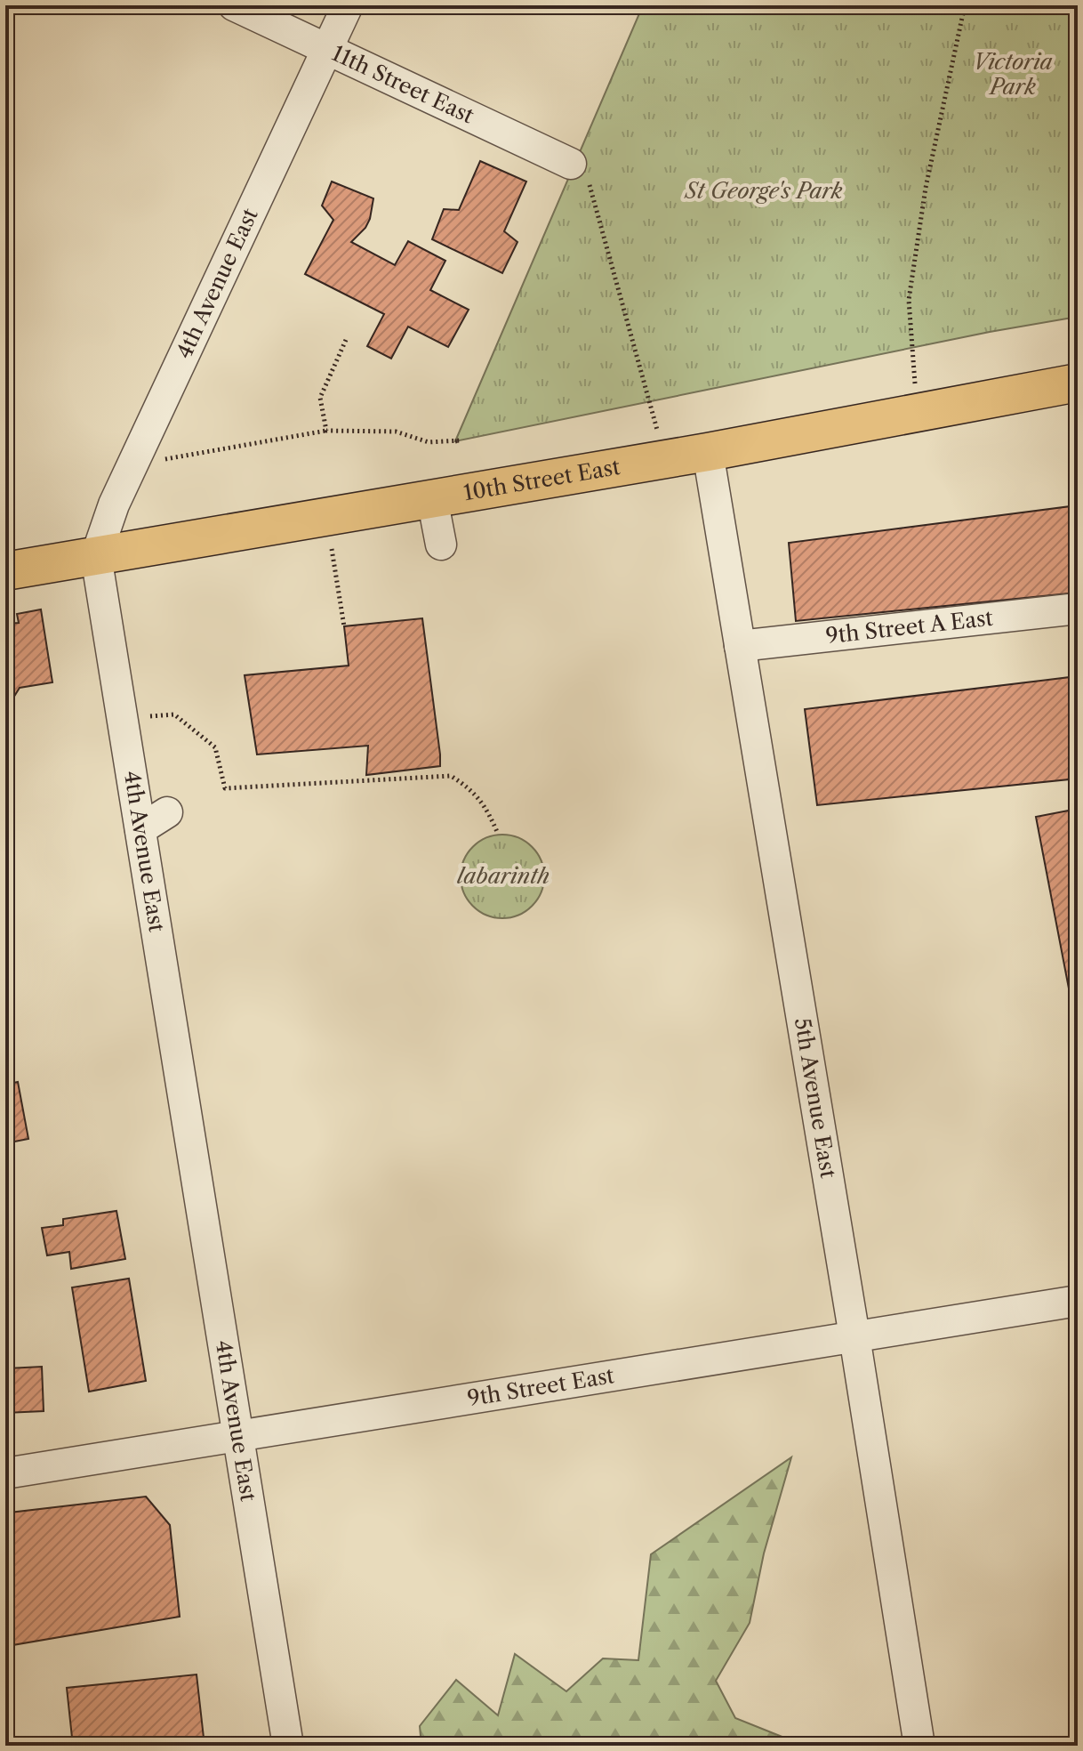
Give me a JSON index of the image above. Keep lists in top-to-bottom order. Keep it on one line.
{"streets":{"main road":["10th Street East"],"street":["11th Street East","4th Avenue East","9th Street A East","5th Avenue East","9th Street East"]},"crossings":[["11th Street East","4th Avenue East"],["4th Avenue East","10th Street East"],["4th Avenue East","9th Street East"],["10th Street East","5th Avenue East"],["9th Street A East","5th Avenue East"],["5th Avenue East","9th Street East"]],"parks":["Victoria Park","St George's Park","labarinth"]}
